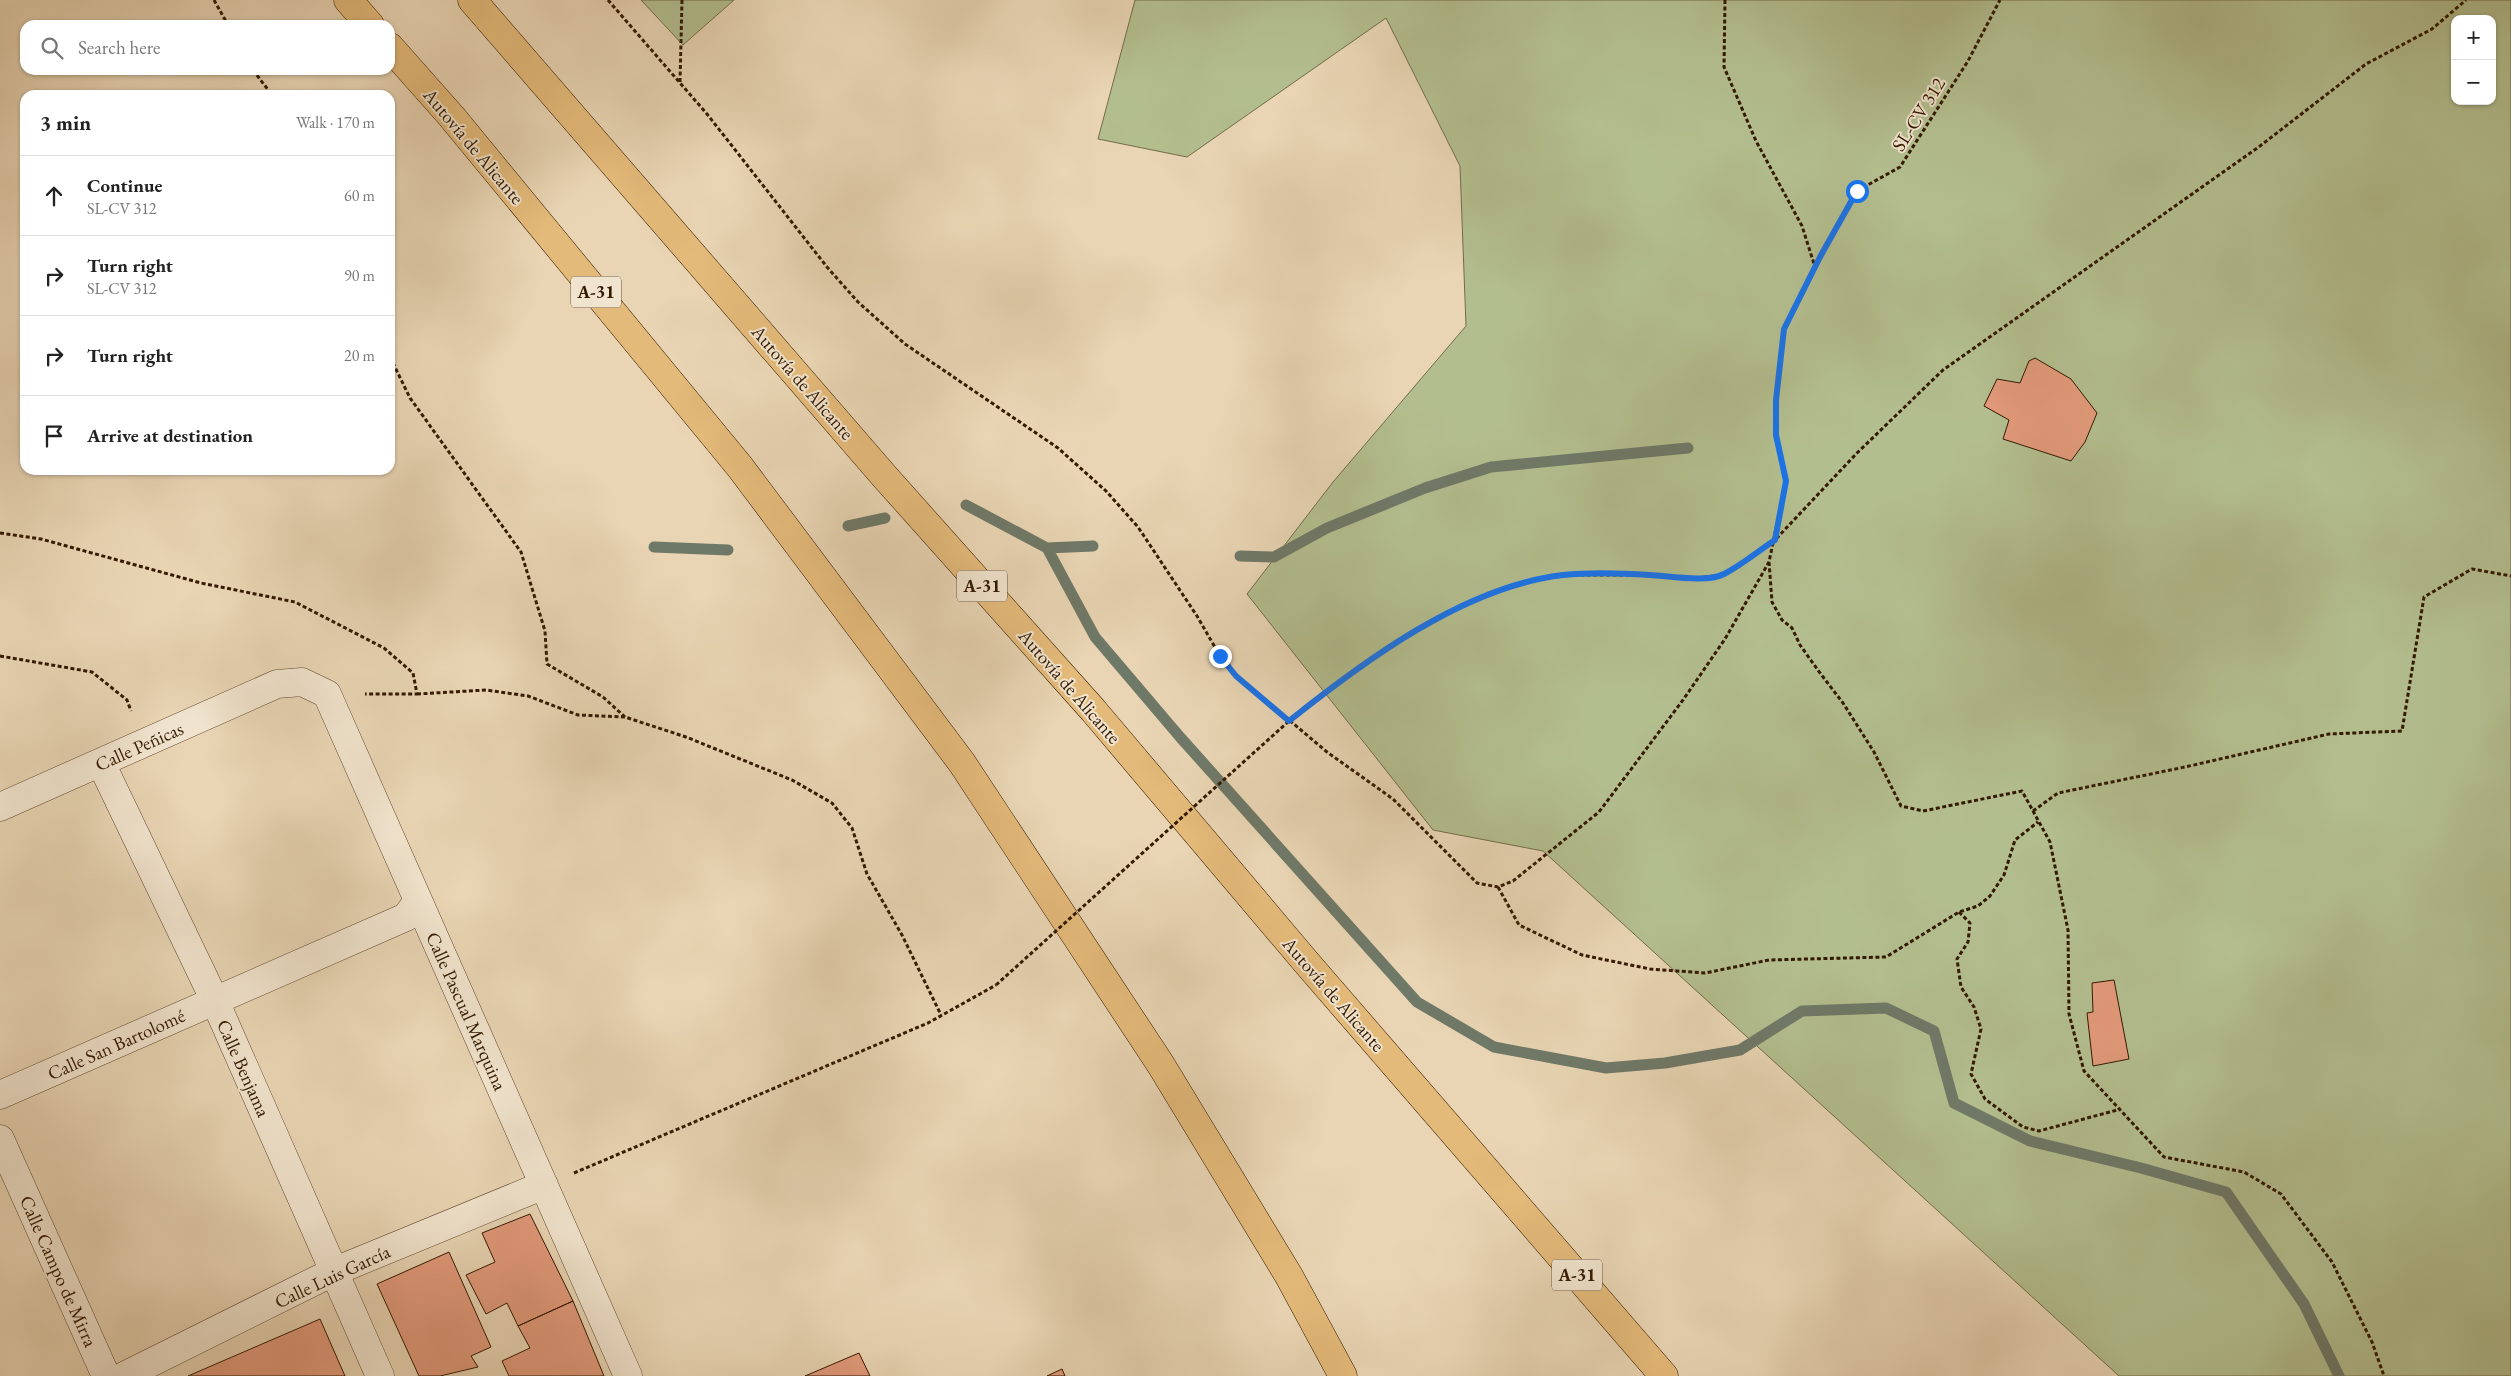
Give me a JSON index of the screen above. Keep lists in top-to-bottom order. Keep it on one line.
{"streets":{"highway":["Autovía de Alicante","A-31"],"street":["Calle Peñicas","Calle Pascual Marquina","Calle San Bartolomé","Calle Benjama","Calle Campo de Mirra","Calle Luis García"],"path":["SL-CV 312"]},"crossings":[["Calle Peñicas","Calle Pascual Marquina"],["Calle Peñicas","Calle Benjama"],["Calle Pascual Marquina","Calle San Bartolomé"],["Calle Pascual Marquina","Calle Luis García"],["Calle San Bartolomé","Calle Benjama"],["Calle Benjama","Calle Luis García"]],"page":{"map_buttons":["+","−"],"search":"Search here","heading":["3 min","Walk · 170 m"],"list":[["Continue","SL-CV 312","60 m"],["Turn right","SL-CV 312","90 m"],["Turn right","20 m"],"Arrive at destination"]}}
